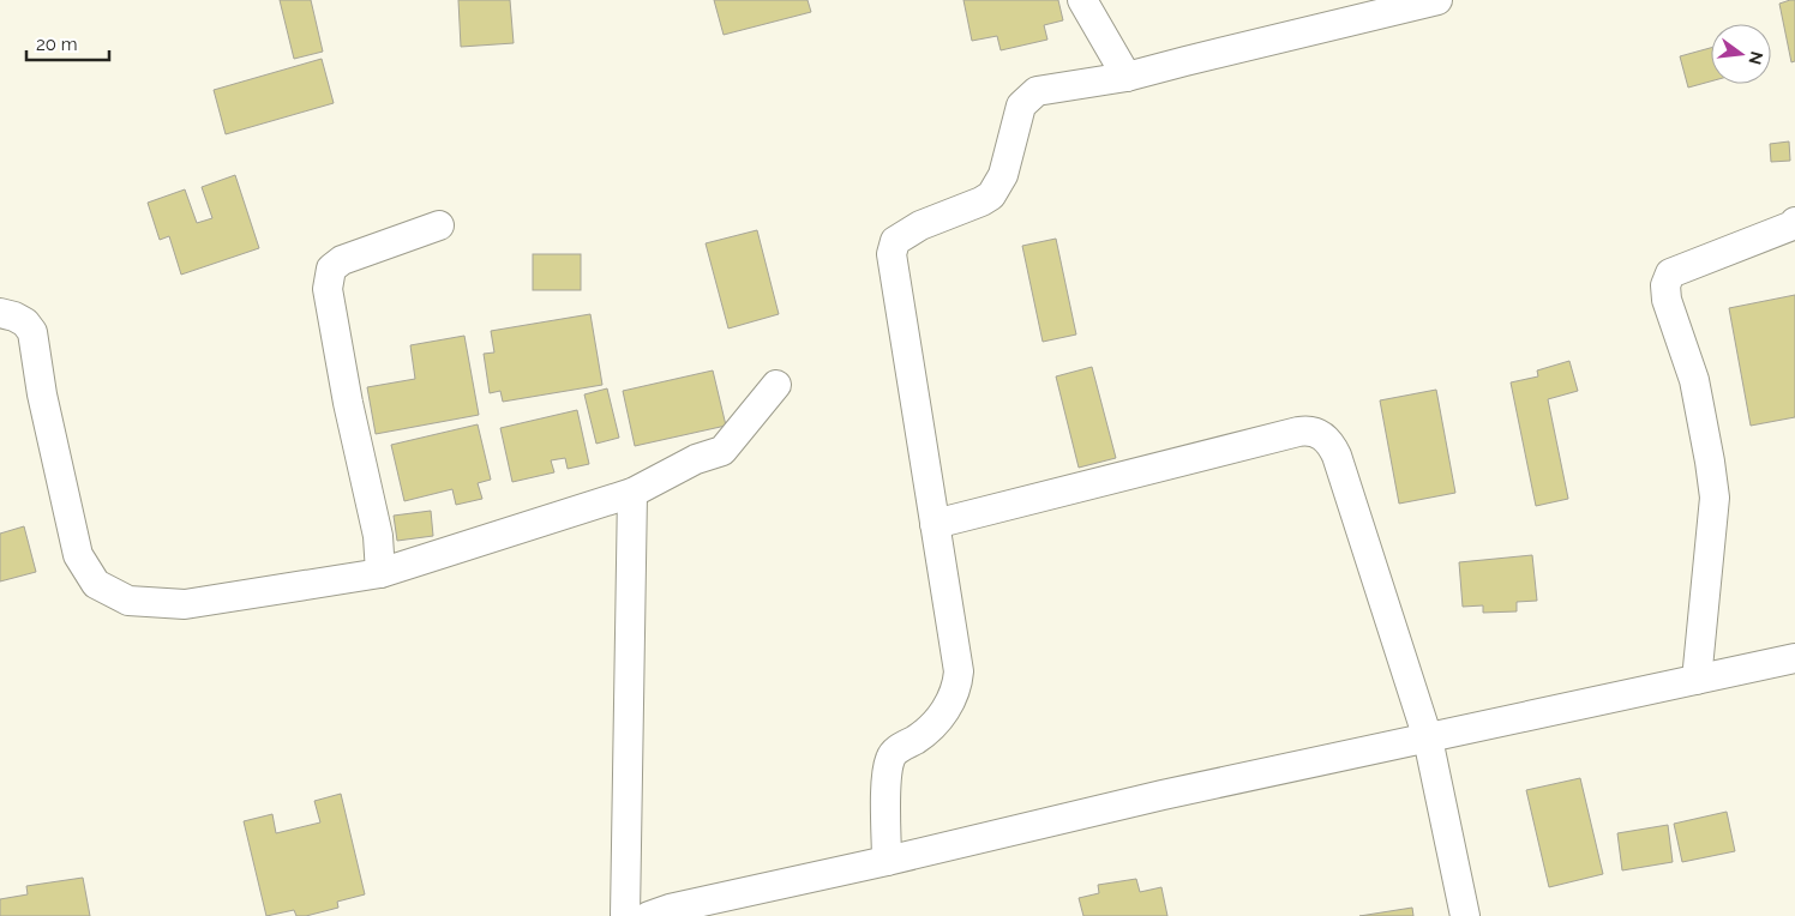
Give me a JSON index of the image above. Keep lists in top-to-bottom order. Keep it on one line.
{"scale_bar":"20 m","north":"right"}
